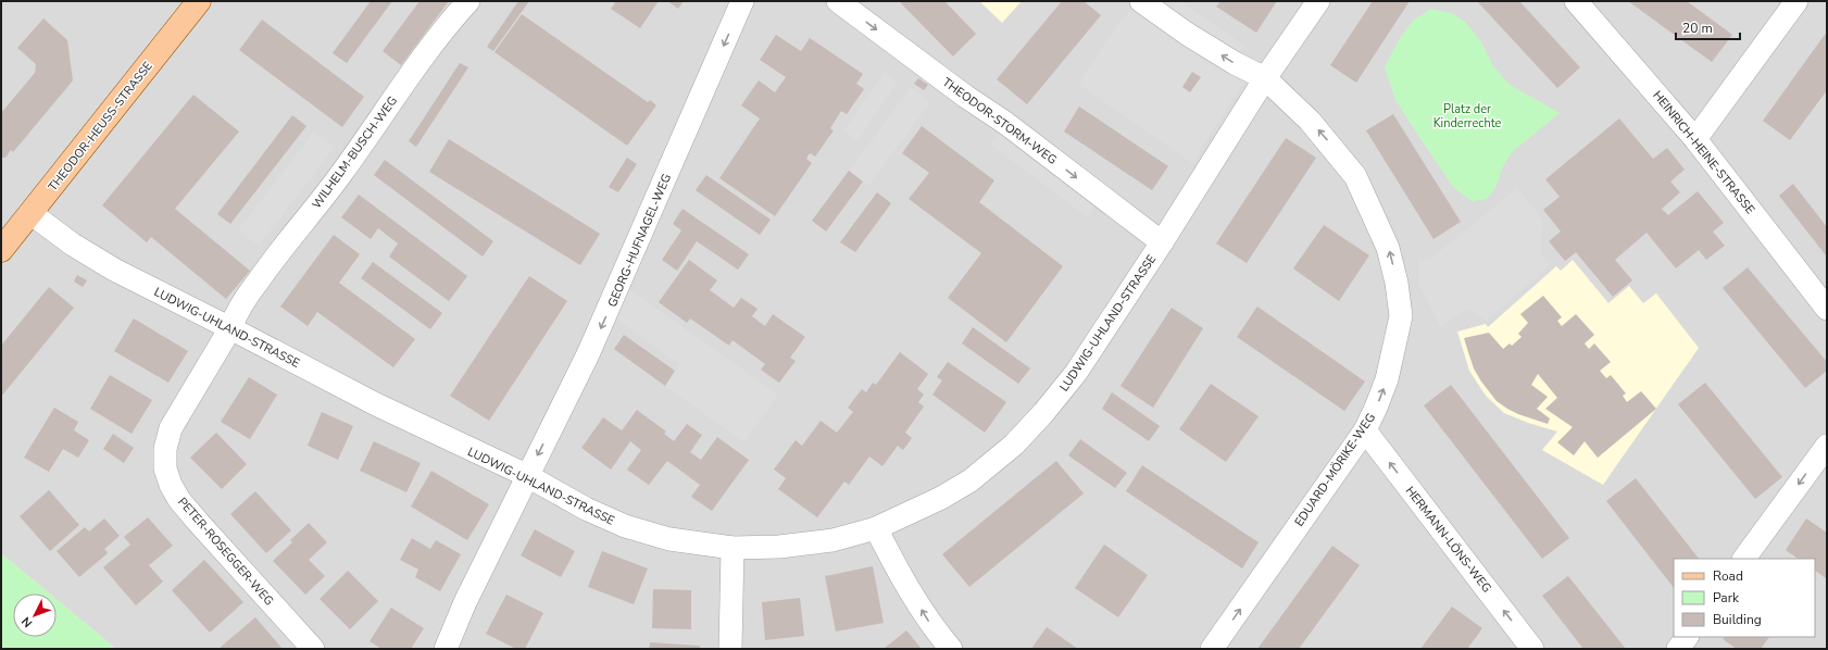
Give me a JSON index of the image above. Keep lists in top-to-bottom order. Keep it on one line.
{"streets":{"main road":["THEODOR-HEUSS-STRASSE"],"street":["THEODOR-STORM-WEG","WILHELM-BUSCH-WEG","HEINRICH-HEINE-STRASSE","GEORG-HUFNAGEL-WEG","LUDWIG-UHLAND-STRASSE","EDUARD-MÖRIKE-WEG","HERMANN-LÖNS-WEG","PETER-ROSEGGER-WEG"]},"crossings":[["THEODOR-STORM-WEG","LUDWIG-UHLAND-STRASSE"],["THEODOR-HEUSS-STRASSE","LUDWIG-UHLAND-STRASSE"],["WILHELM-BUSCH-WEG","LUDWIG-UHLAND-STRASSE"],["WILHELM-BUSCH-WEG","PETER-ROSEGGER-WEG"],["GEORG-HUFNAGEL-WEG","LUDWIG-UHLAND-STRASSE"],["LUDWIG-UHLAND-STRASSE","EDUARD-MÖRIKE-WEG"],["LUDWIG-UHLAND-STRASSE","PETER-ROSEGGER-WEG"],["EDUARD-MÖRIKE-WEG","HERMANN-LÖNS-WEG"]],"one_way":["THEODOR-STORM-WEG","GEORG-HUFNAGEL-WEG","HERMANN-LÖNS-WEG"],"parks":["Platz der Kinderrechte"],"legend":["Road","Park","Building"],"scale_bar":"20 m","north":"bottom left"}
